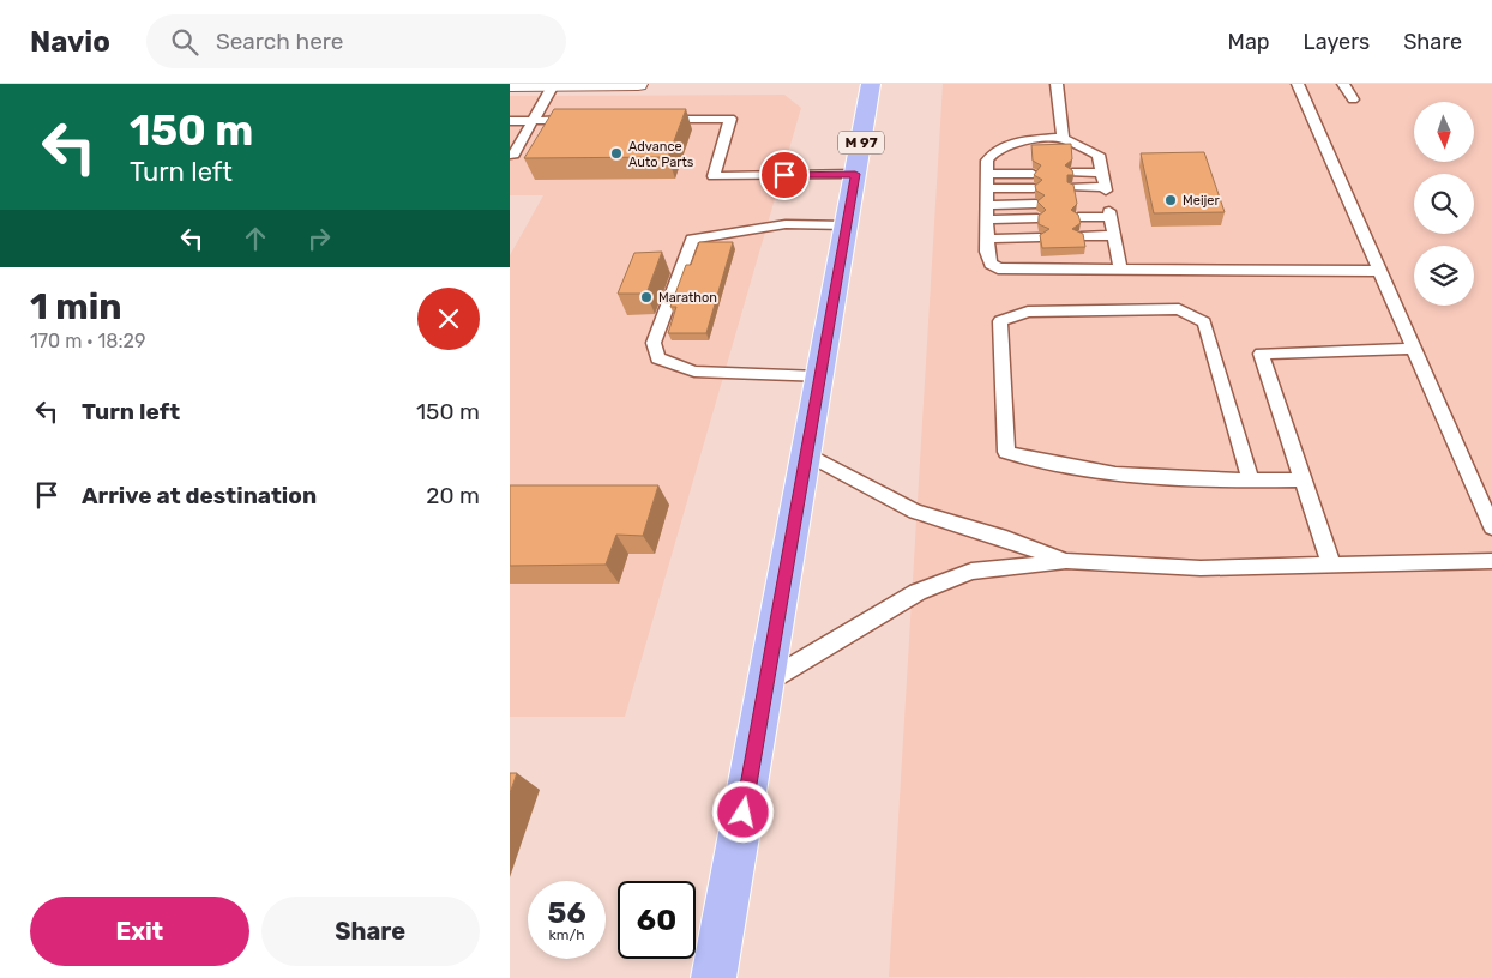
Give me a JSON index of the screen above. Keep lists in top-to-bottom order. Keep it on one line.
{"streets":{"main road":["M 97"]},"places":["Advance Auto Parts","Meijer","Marathon"],"north":"bottom","page":{"header":"Navio","search":"Search here","nav":["Map","Layers","Share"],"turn":["150 m","Turn left"],"heading":["1 min","170 m · 18:29"],"list":[{"name":"Turn left","value":"150 m"},{"name":"Arrive at destination","value":"20 m"}],"speed":"56 km/h","limit":"60","buttons":["Exit","Share"]}}
